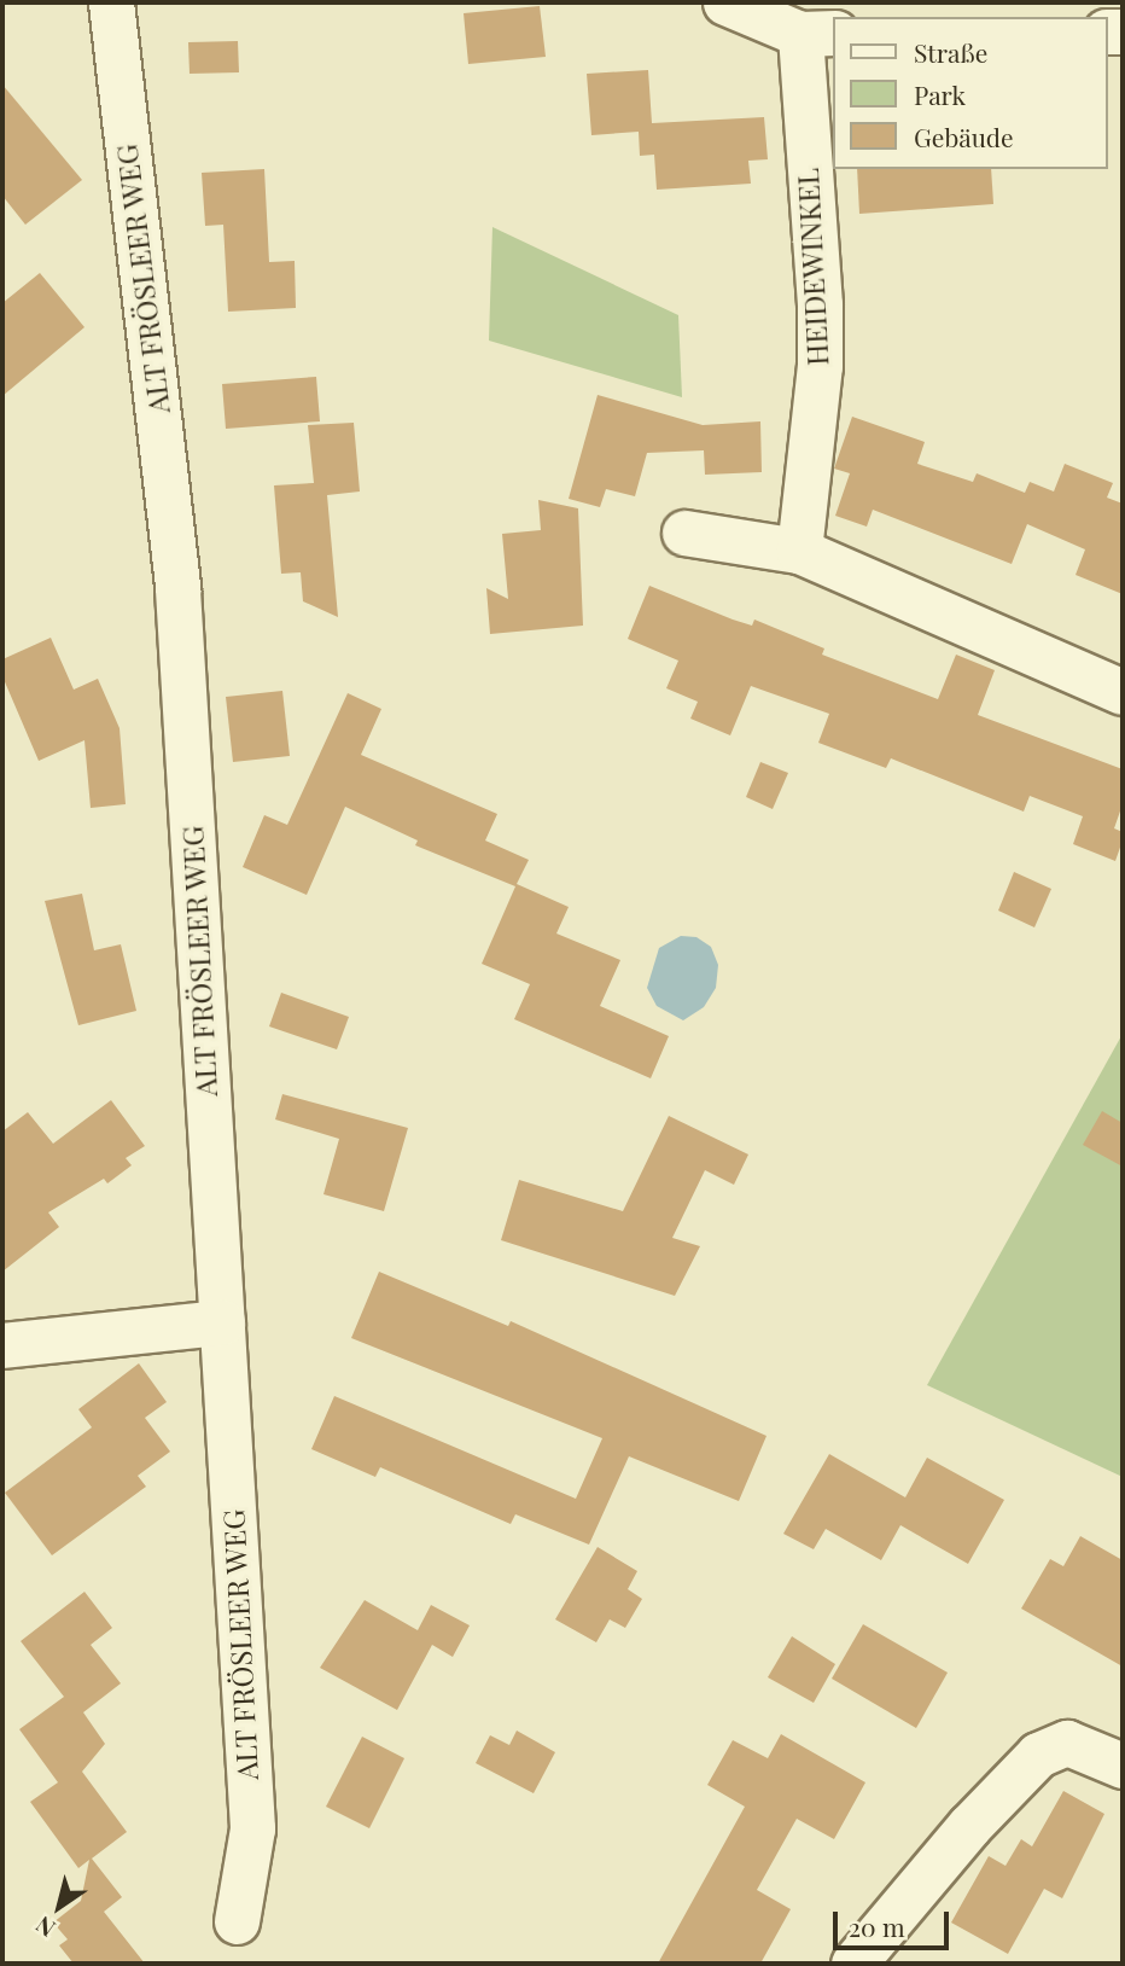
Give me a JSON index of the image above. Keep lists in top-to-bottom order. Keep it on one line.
{"streets":{"street":["HEIDEWINKEL","ALT FRÖSLEER WEG"]},"legend":["Straße","Park","Gebäude"],"scale_bar":"20 m","north":"bottom left"}
